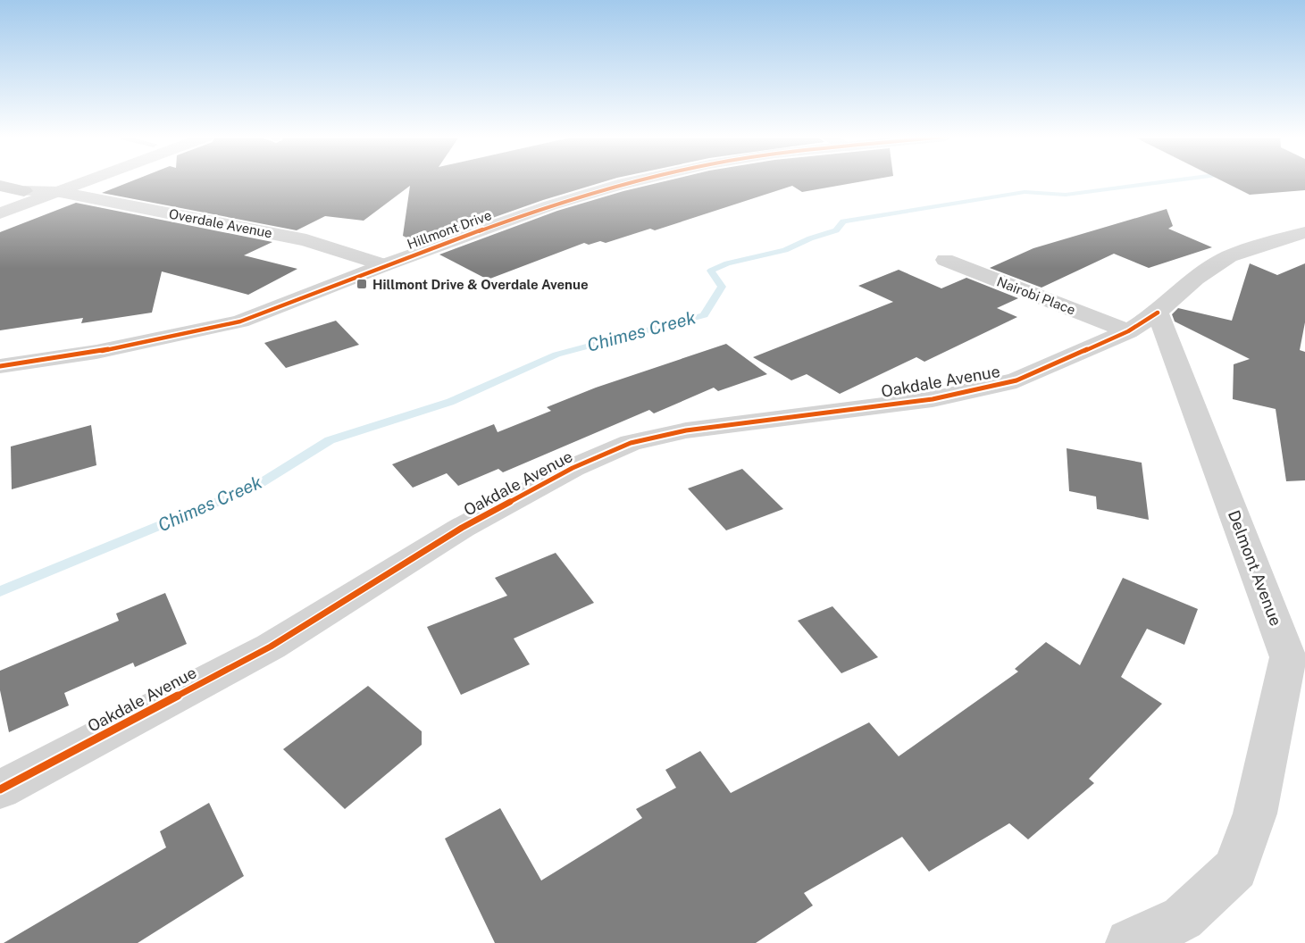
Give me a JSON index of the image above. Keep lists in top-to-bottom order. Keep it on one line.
{"streets":{"street":["Overdale Avenue","Hillmont Drive","Nairobi Place","Oakdale Avenue","Delmont Avenue"]},"crossings":[["Overdale Avenue","Hillmont Drive"],["Nairobi Place","Oakdale Avenue"],["Oakdale Avenue","Delmont Avenue"]],"water":["Chimes Creek"],"places":{"transit":["Hillmont Drive & Overdale Avenue"]}}
